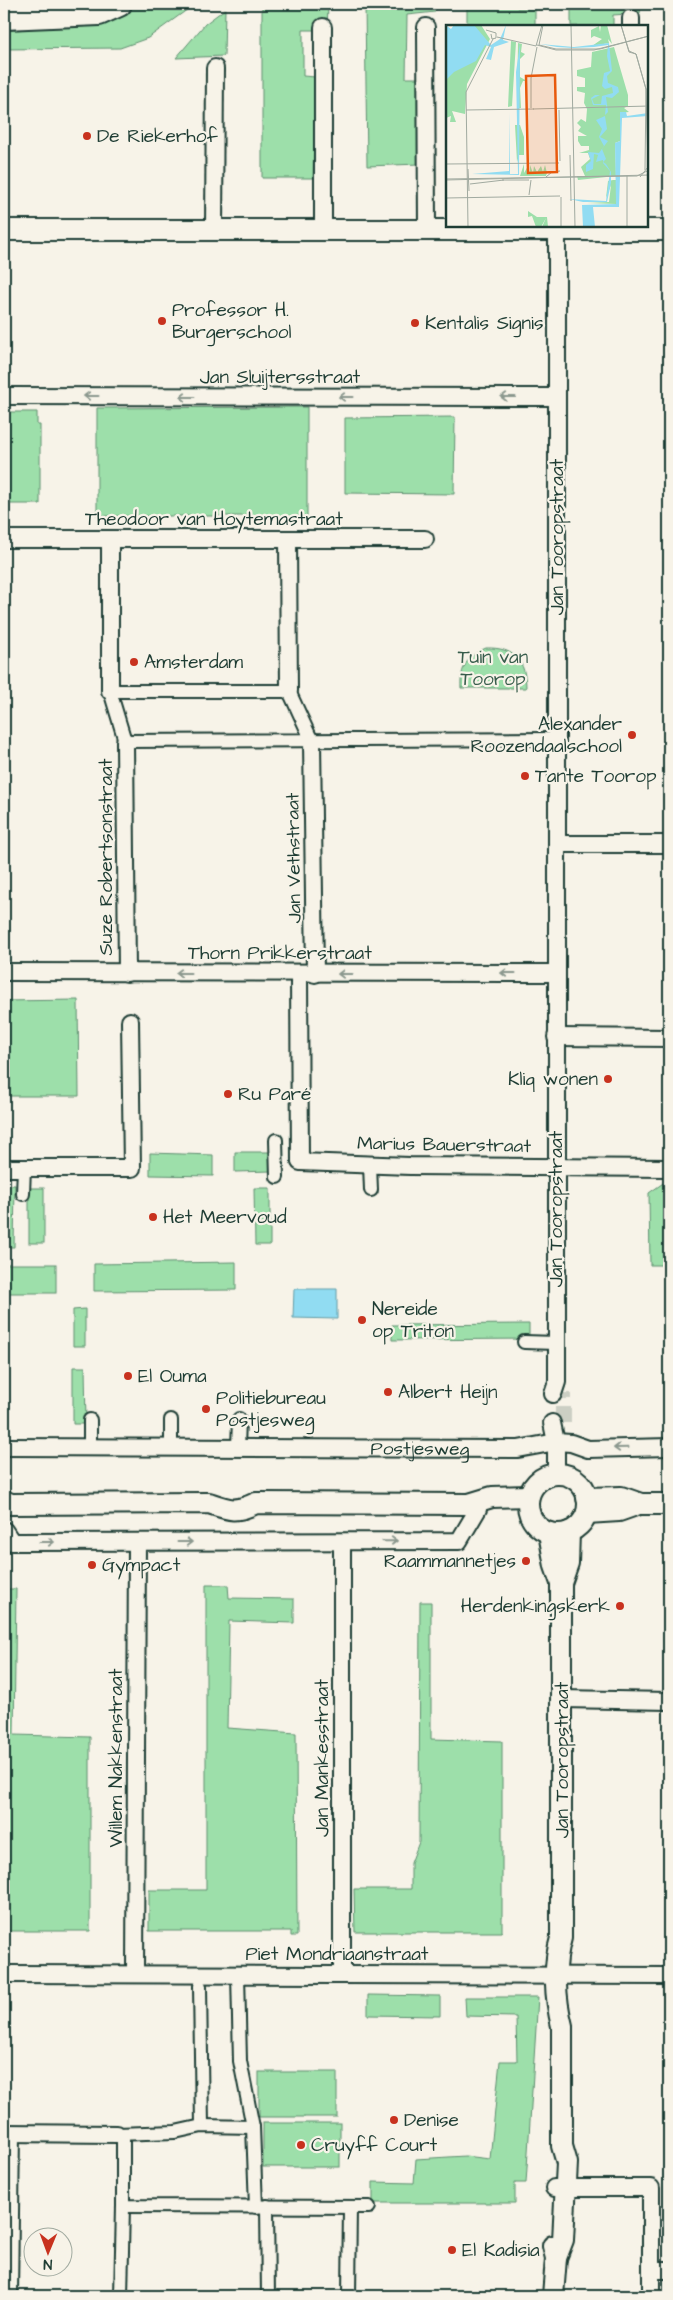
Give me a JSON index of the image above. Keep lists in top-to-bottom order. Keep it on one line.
{"streets":{"street":["Jan Sluijtersstraat","Theodoor van Hoytemastraat","Jan Tooropstraat","Suze Robertsonstraat","Jan Vethstraat","Thorn Prikkerstraat","Marius Bauerstraat","Postjesweg","Willem Nakkenstraat","Jan Mankesstraat","Piet Mondriaanstraat"]},"crossings":[["Jan Sluijtersstraat","Jan Tooropstraat"],["Jan Tooropstraat","Thorn Prikkerstraat"],["Jan Tooropstraat","Marius Bauerstraat"],["Jan Tooropstraat","Piet Mondriaanstraat"],["Suze Robertsonstraat","Thorn Prikkerstraat"],["Jan Vethstraat","Thorn Prikkerstraat"],["Jan Vethstraat","Marius Bauerstraat"],["Willem Nakkenstraat","Piet Mondriaanstraat"],["Jan Mankesstraat","Piet Mondriaanstraat"]],"one_way":["Jan Sluijtersstraat","Thorn Prikkerstraat"],"parks":["Tuin van Toorop"],"places":["De Riekerhof","Professor H. Burgerschool","Kentalis Signis","Amsterdam","Alexander Roozendaalschool","Tante Toorop","Kliq wonen","Ru Paré","Het Meervoud","Nereide op Triton","El Ouma","Albert Heijn","Politiebureau Postjesweg","Raammannetjes","Gympact","Herdenkingskerk","Denise","Cruyff Court","El Kadisia"],"north":"bottom"}
